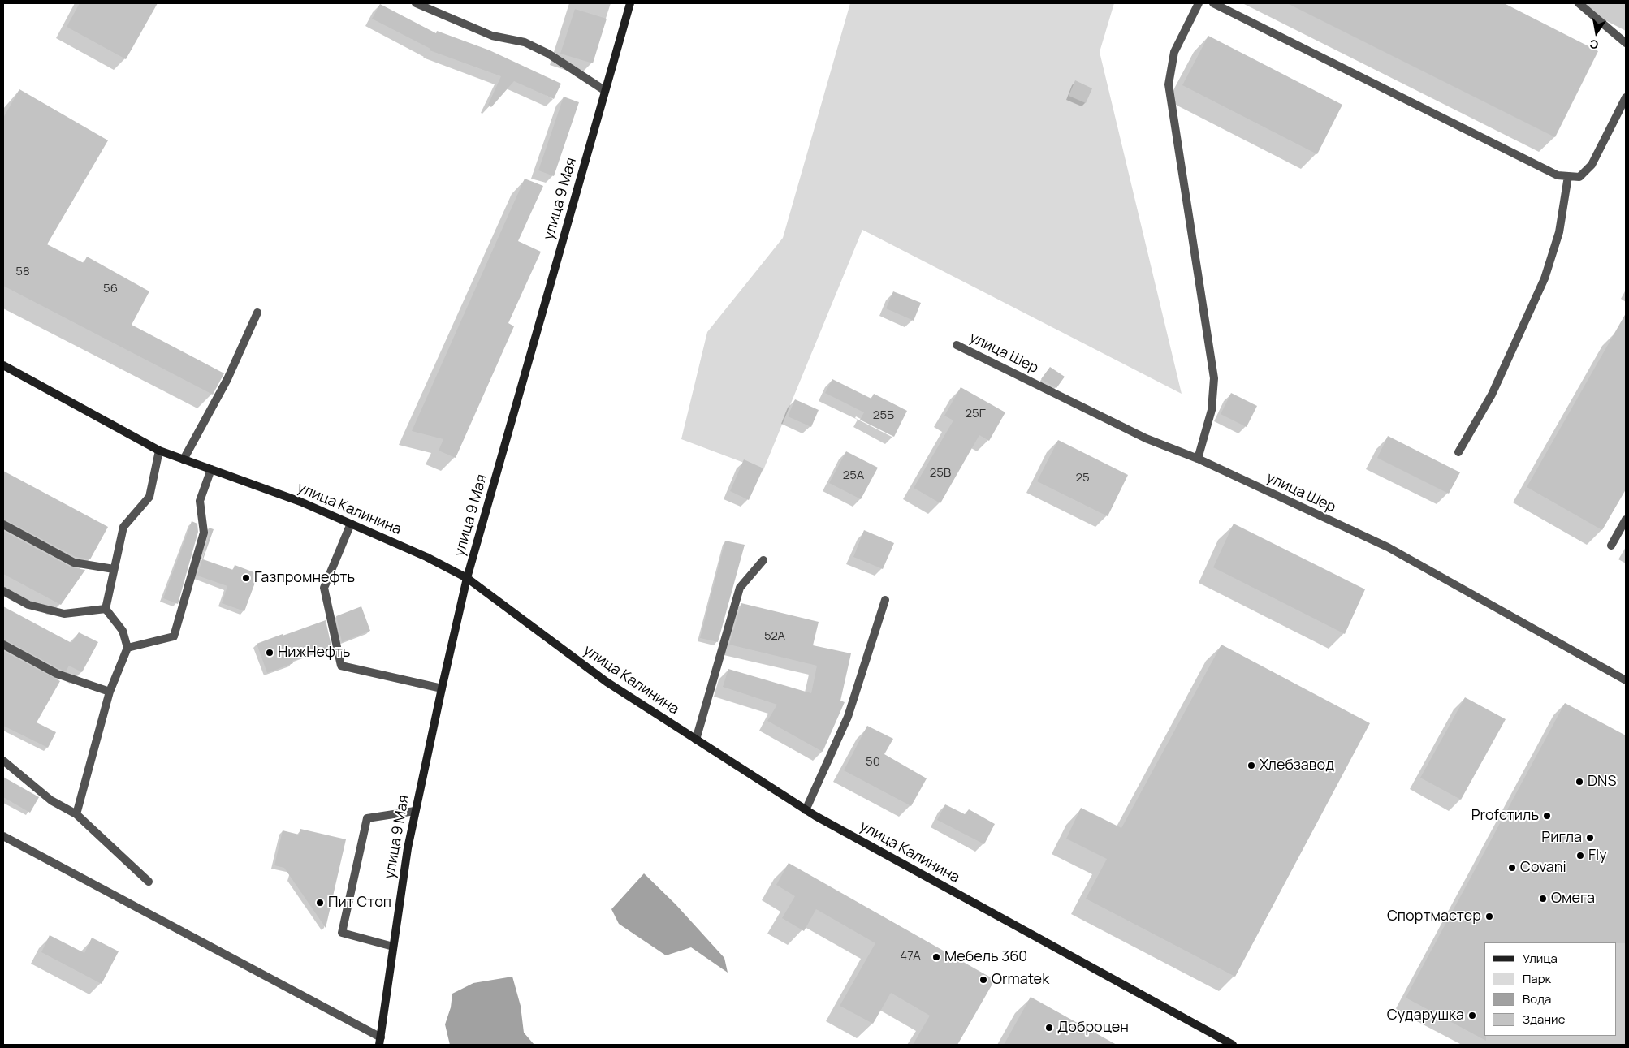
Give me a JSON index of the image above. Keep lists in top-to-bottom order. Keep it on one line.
{"streets":{"street":["улица 9 Мая","улица Шер","улица Калинина"]},"crossings":[["улица 9 Мая","улица Калинина"]],"places":["Газпромнефть","НижНефть","Хлебзавод","DNS","Profстиль","Ригла","Fly","Covani","Омега","Пит Стоп","Спортмастер","Мебель 360","Ormatek","Сударушка","Доброцен"],"house_numbers":["58","56","25Г","25Б","25В","25А","25","52А","50","47А"],"legend":["Улица","Парк","Вода","Здание"],"north":"bottom"}
